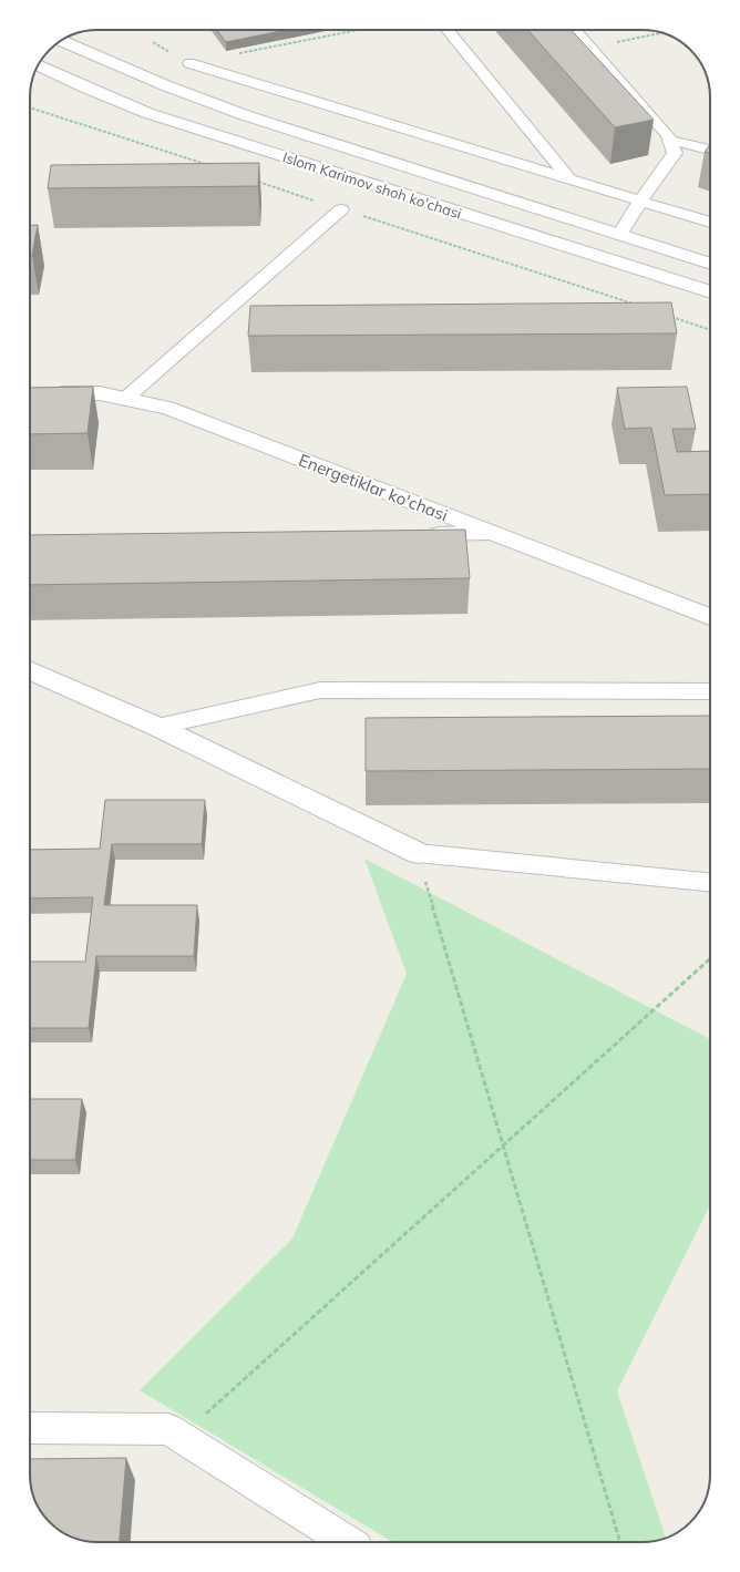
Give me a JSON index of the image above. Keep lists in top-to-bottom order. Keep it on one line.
{"streets":{"main road":["Islom Karimov shoh ko'chasi","Energetiklar ko'chasi"]}}
